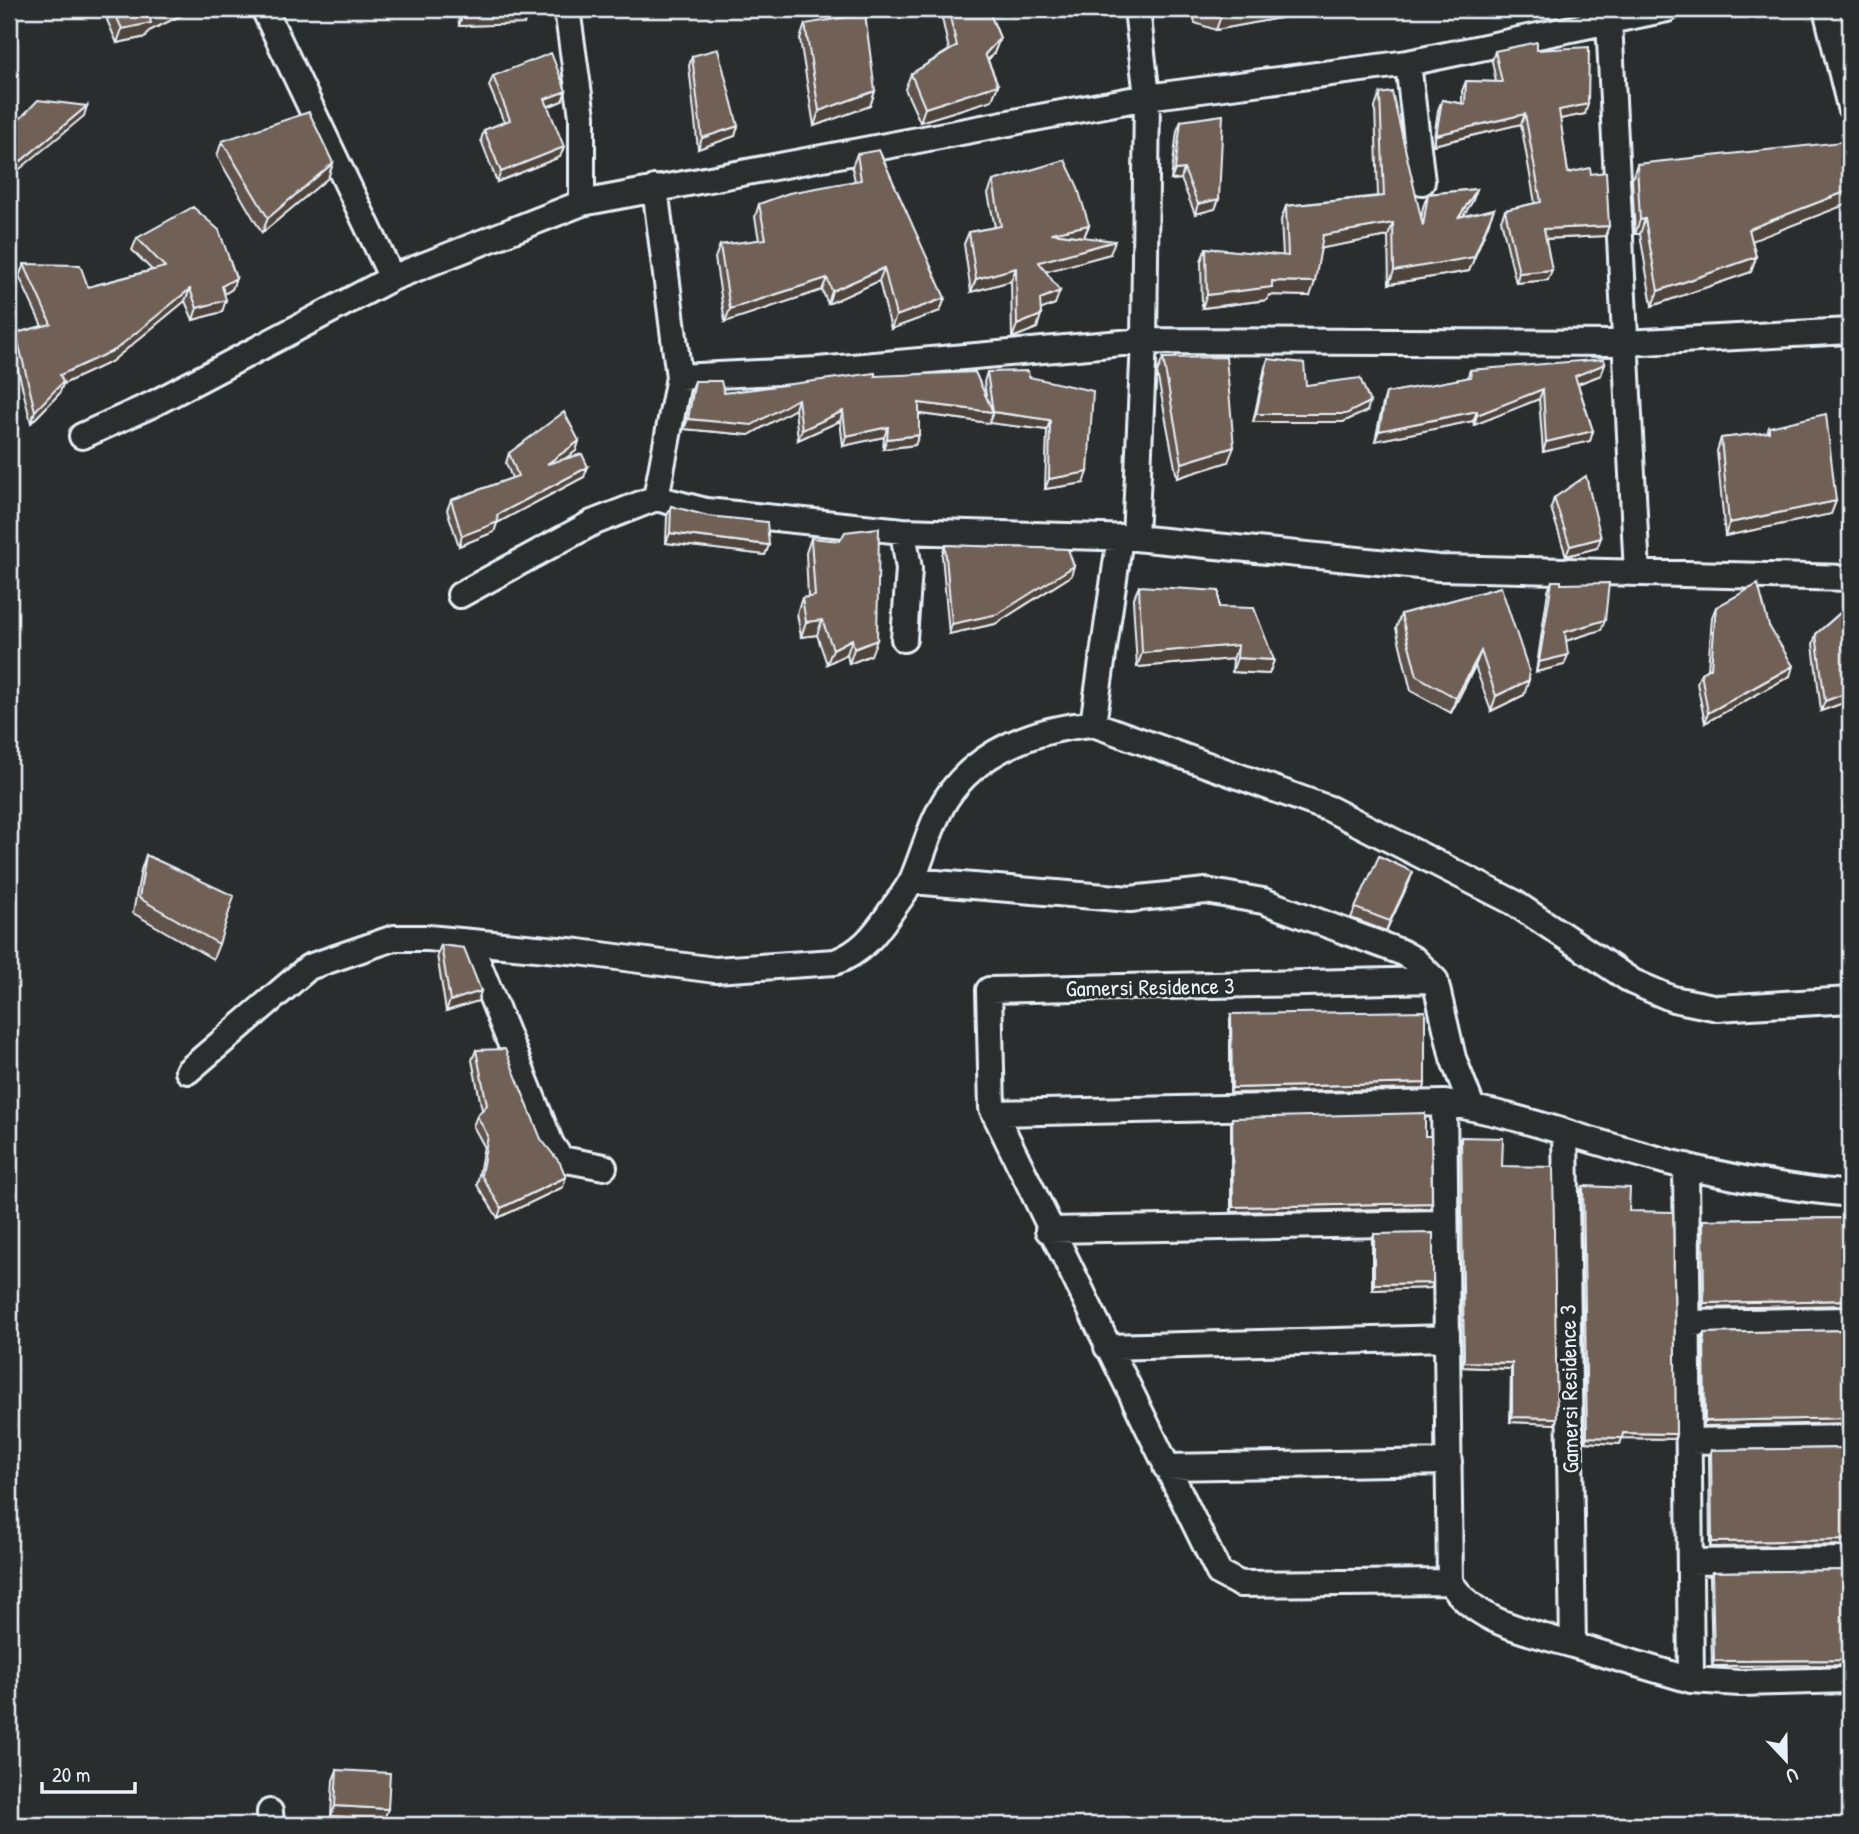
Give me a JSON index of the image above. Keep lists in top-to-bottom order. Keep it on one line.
{"streets":{"street":["Gamersi Residence 3"]},"scale_bar":"20 m","north":"bottom"}
